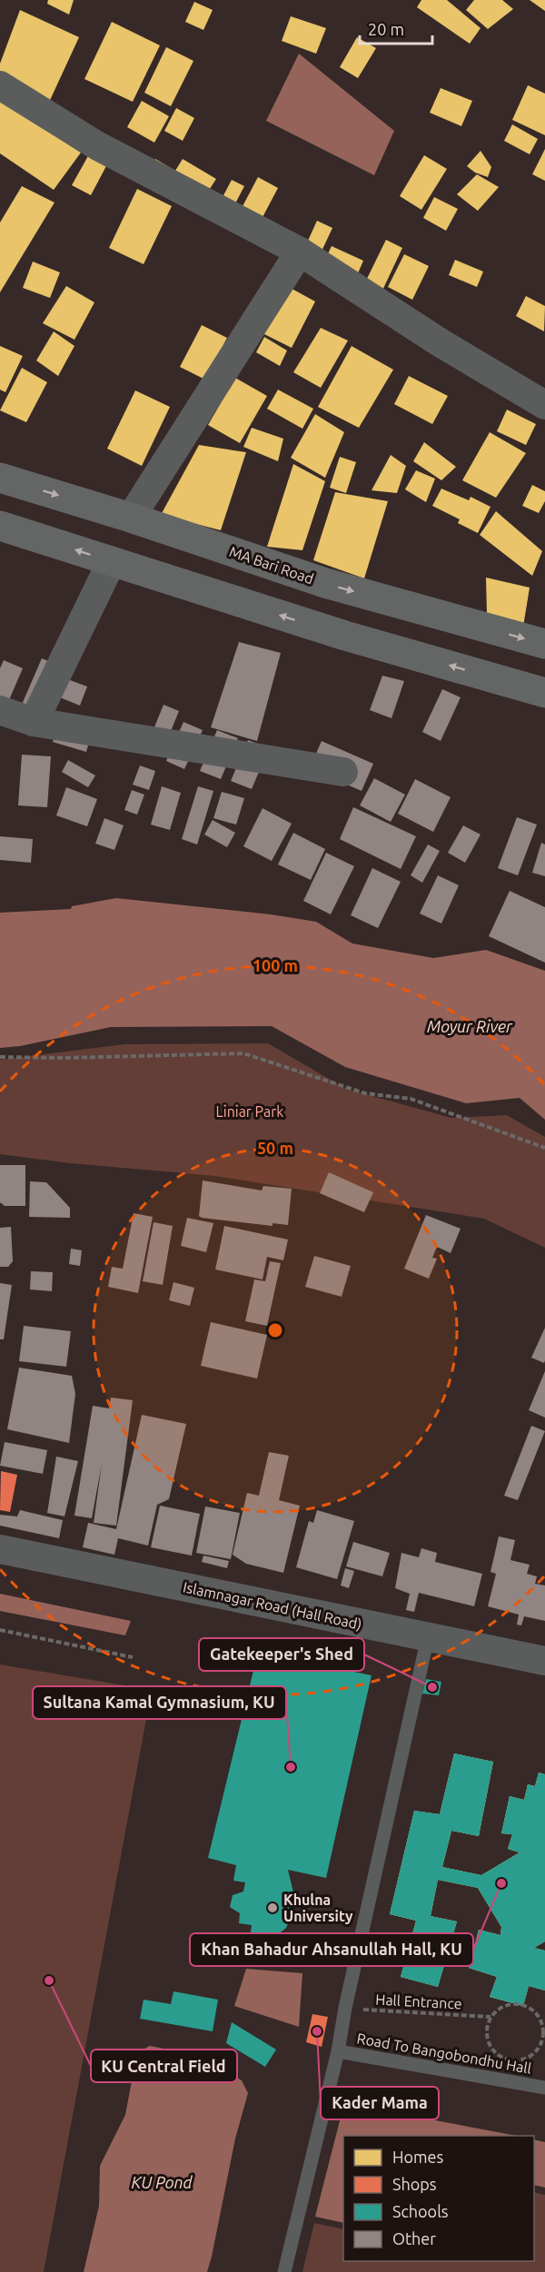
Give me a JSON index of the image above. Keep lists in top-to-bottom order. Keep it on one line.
{"streets":{"main road":["MA Bari Road"],"street":["Islamnagar Road (Hall Road)"],"lane":["Road To Bangobondhu Hall"],"path":["Hall Entrance"]},"water":["Moyur River","KU Pond"],"parks":["Liniar Park"],"places":["Gatekeeper's Shed","Sultana Kamal Gymnasium, KU","Khan Bahadur Ahsanullah Hall, KU","Khulna University","KU Central Field","Kader Mama"],"legend":["Homes","Shops","Schools","Other"],"scale_bar":"20 m","rings":["100 m","50 m"]}
